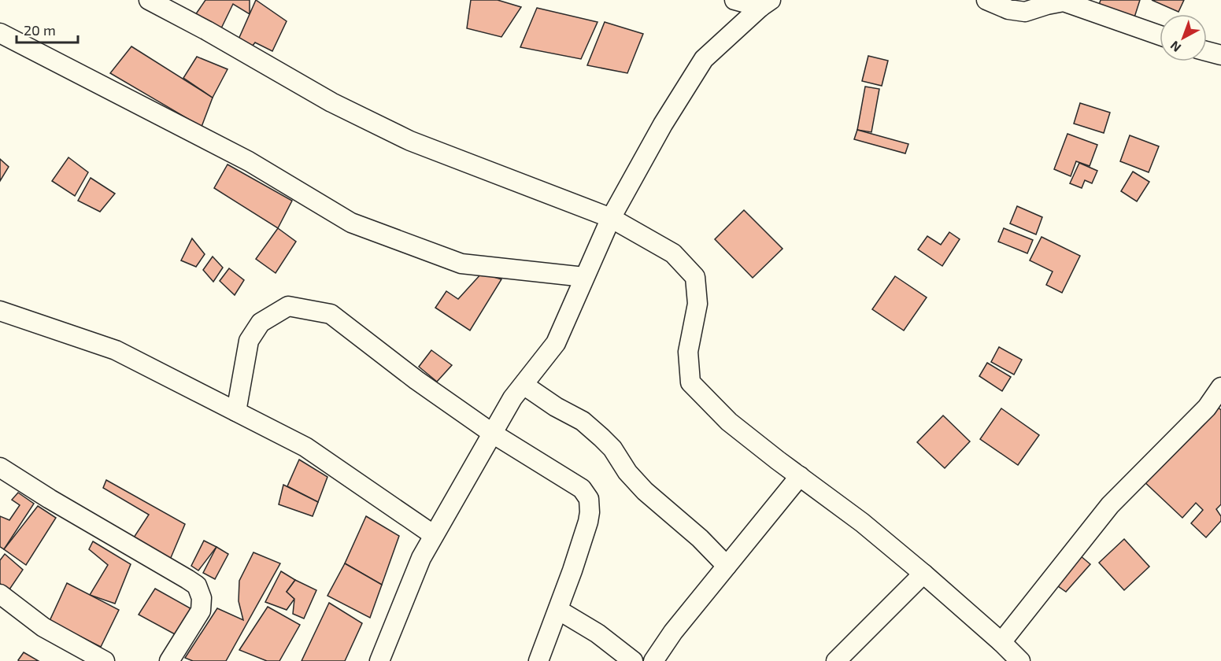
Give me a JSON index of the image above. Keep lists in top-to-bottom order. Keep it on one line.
{"scale_bar":"20 m","north":"bottom left"}
